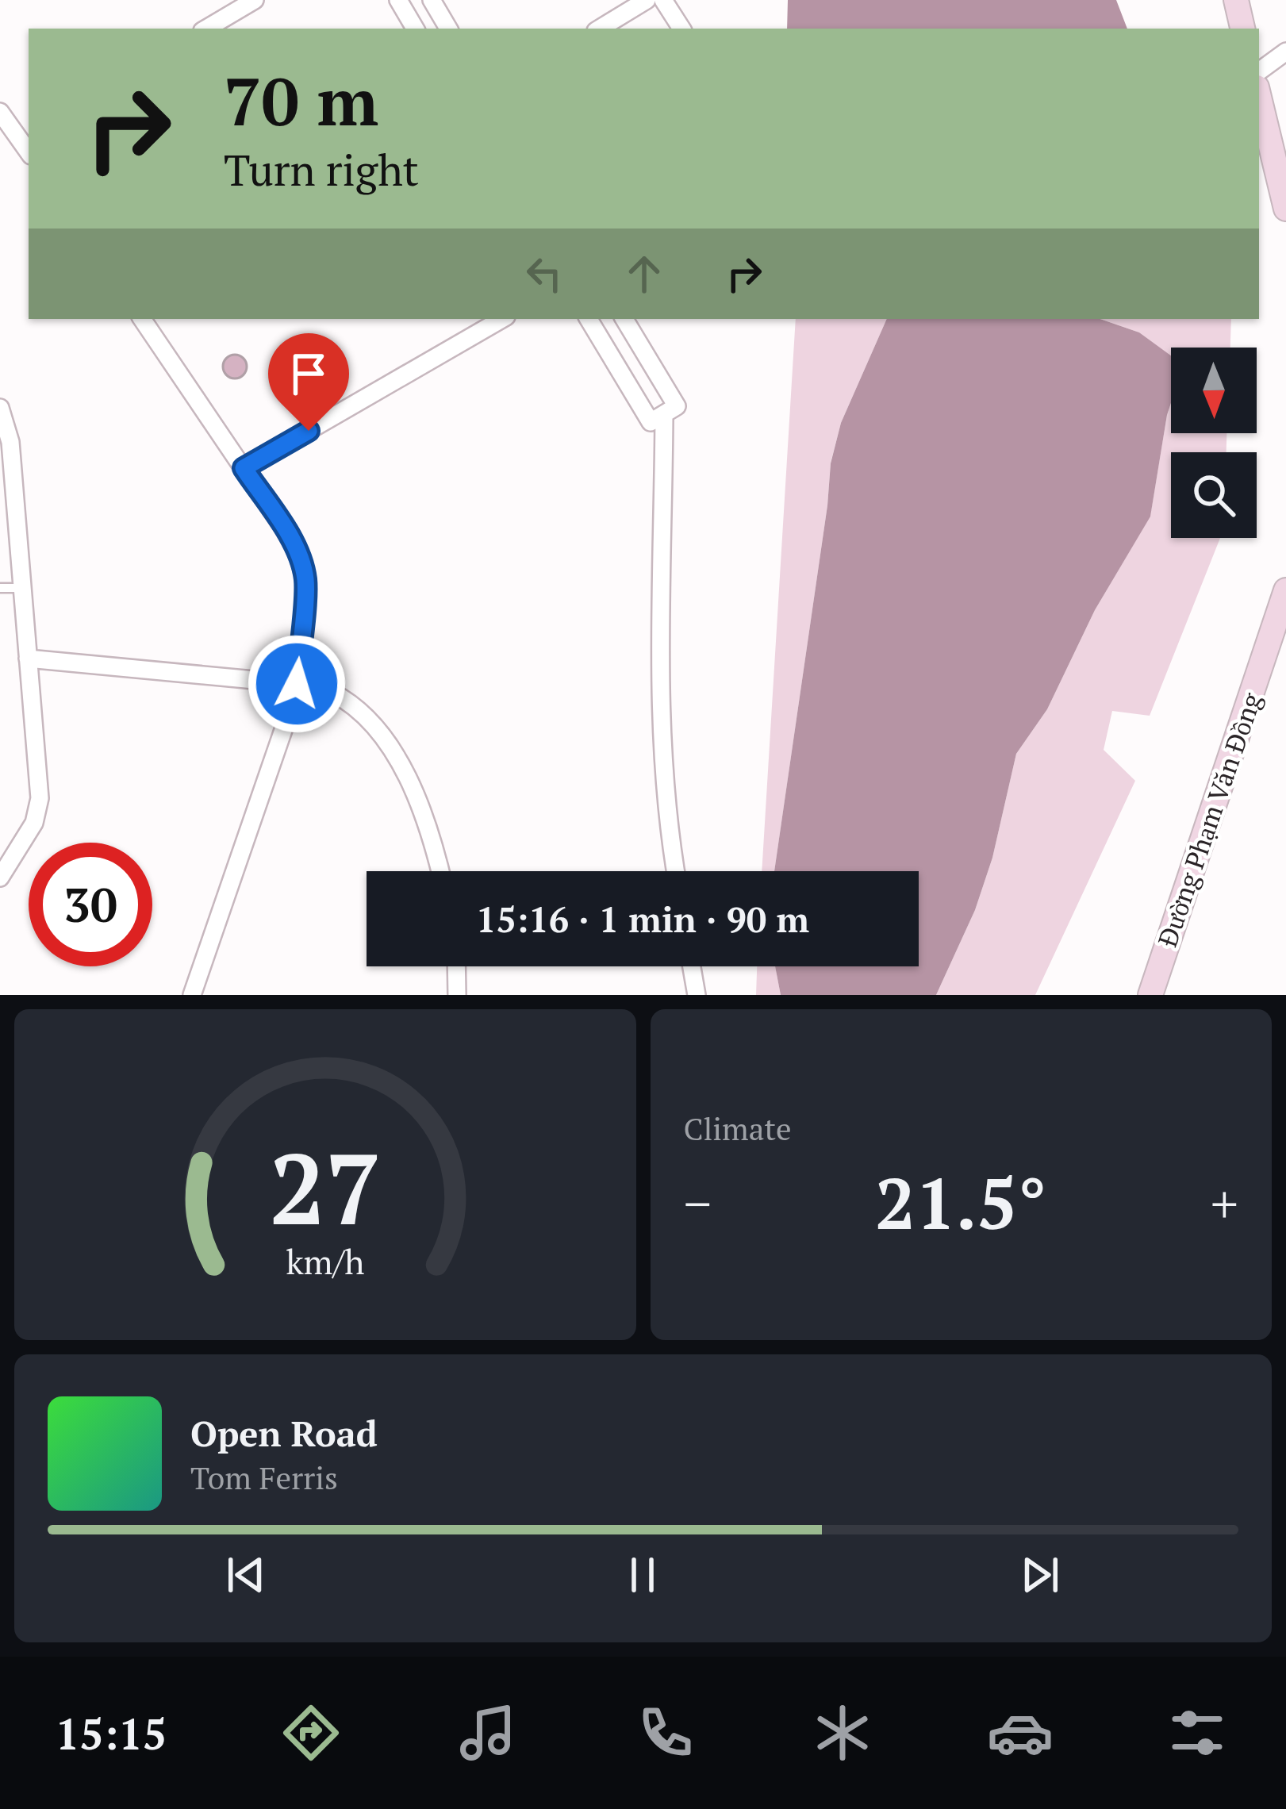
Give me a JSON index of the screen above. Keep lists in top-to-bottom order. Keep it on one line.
{"streets":{"main road":["Đường Phạm Văn Đồng"]},"north":"bottom","page":{"turn":["70 m","Turn right"],"limit":"30","trip":"15:16 · 1 min · 90 m","tile":"Climate","heat":["−","21.5°","+"],"song":["Open Road","Tom Ferris"],"tabs":"15:15","gauge":["27","km/h"]}}
